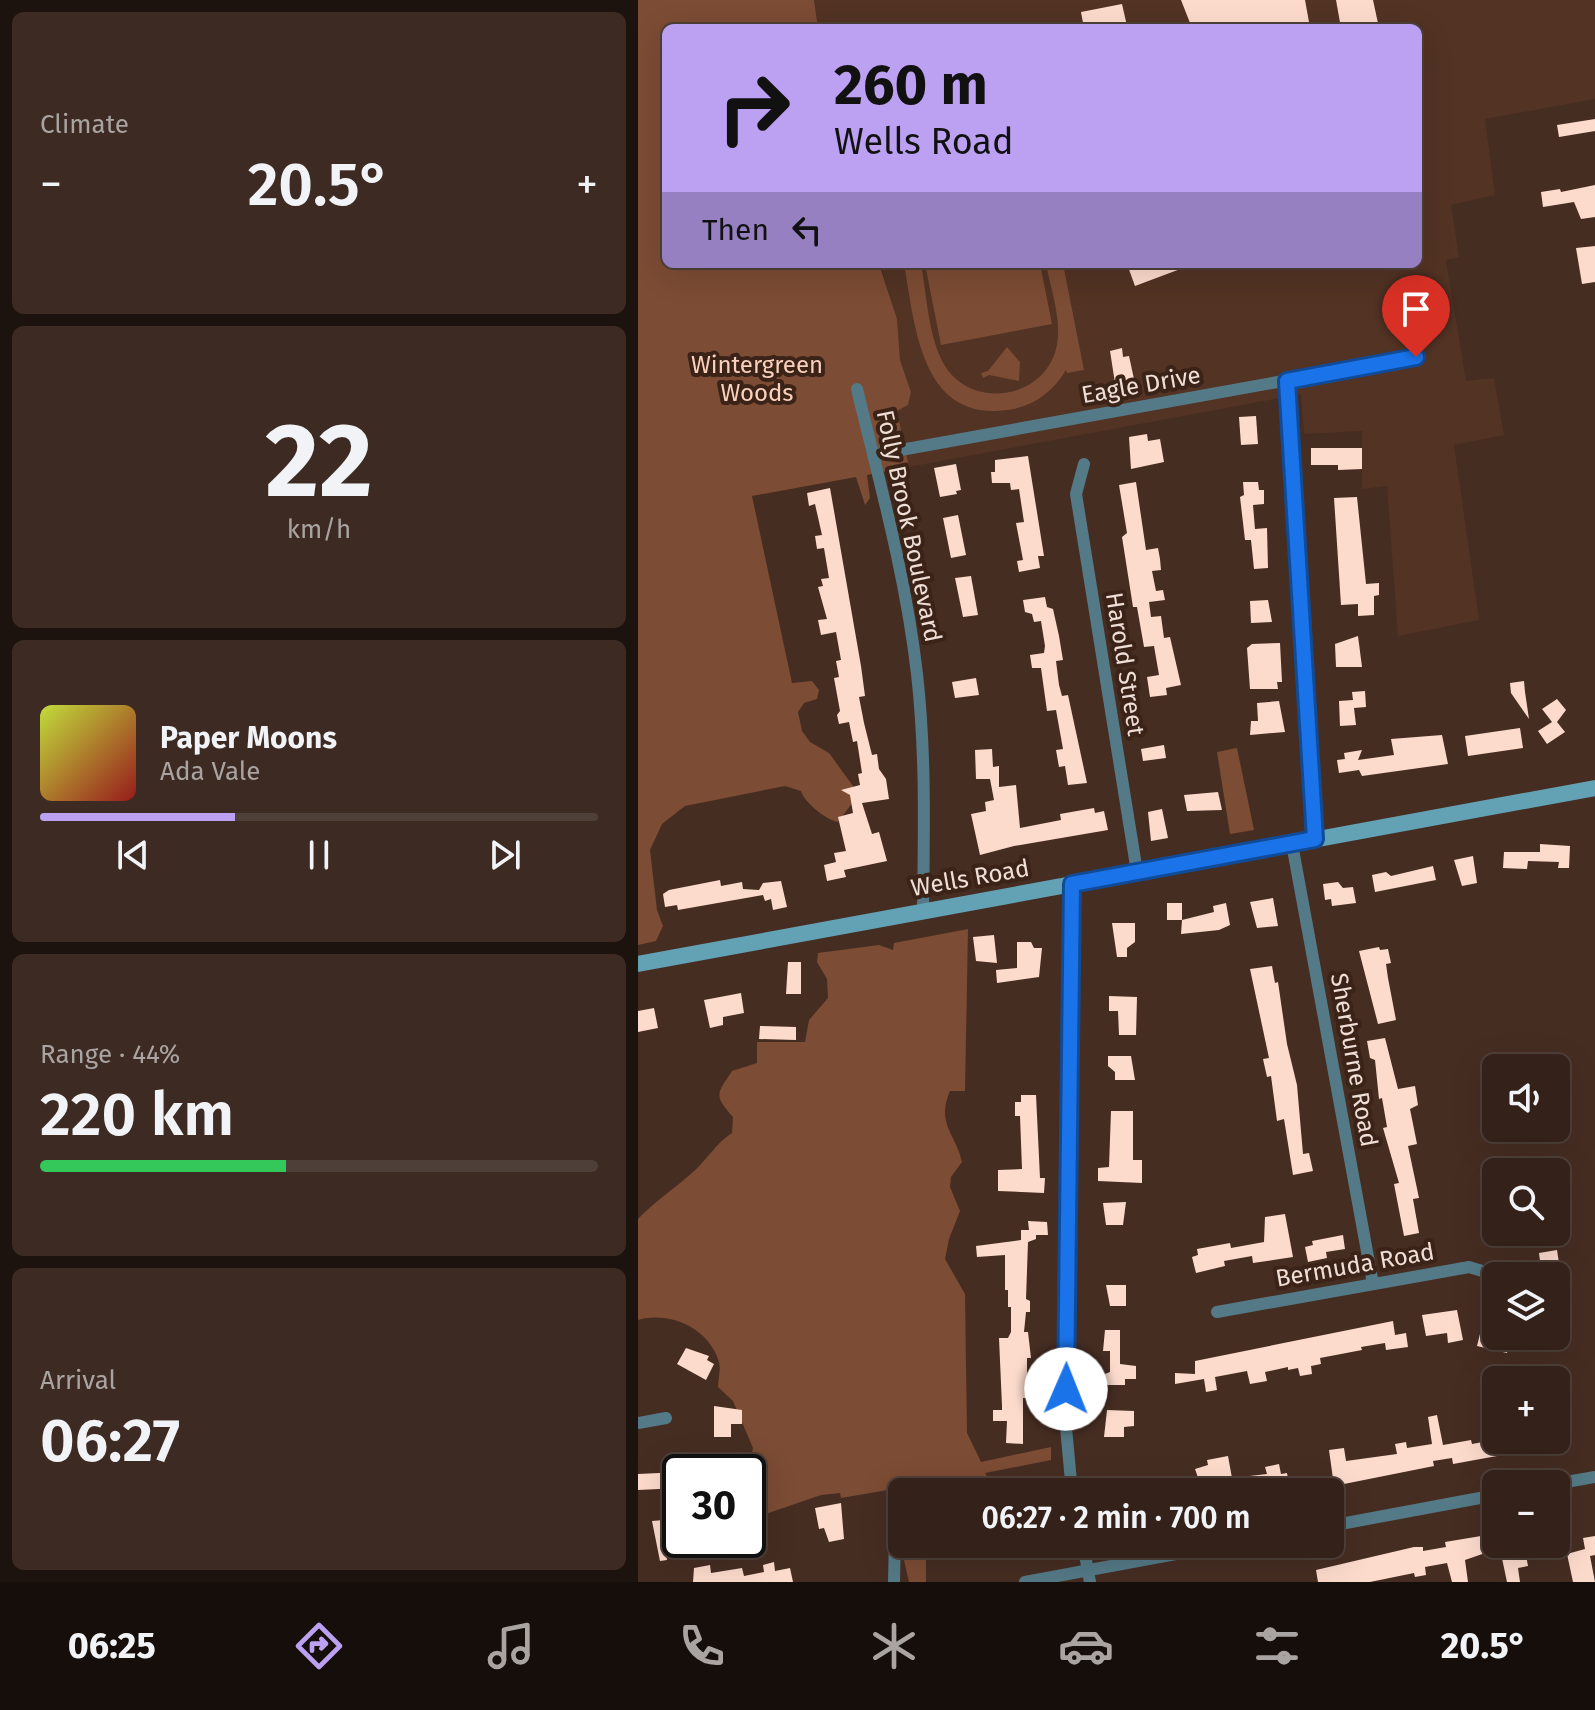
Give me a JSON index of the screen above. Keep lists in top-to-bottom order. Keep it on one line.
{"streets":{"main road":["Wells Road"],"street":["Eagle Drive","Folly Brook Boulevard","Harold Street","Sherburne Road","Bermuda Road"]},"crossings":[["Eagle Drive","Folly Brook Boulevard"],["Folly Brook Boulevard","Wells Road"],["Harold Street","Wells Road"],["Wells Road","Sherburne Road"],["Sherburne Road","Bermuda Road"]],"parks":["Wintergreen Woods"],"page":{"tile":["Climate",["22","km/h"],["Range · 44%","220 km"],["Arrival","06:27"]],"turn":["260 m","Wells Road"],"heat":["−","20.5°","+"],"then":"Then","song":["Paper Moons","Ada Vale"],"map_buttons":["+","−"],"limit":"30","trip":"06:27 · 2 min · 700 m","tabs":["06:25","20.5°"]}}
